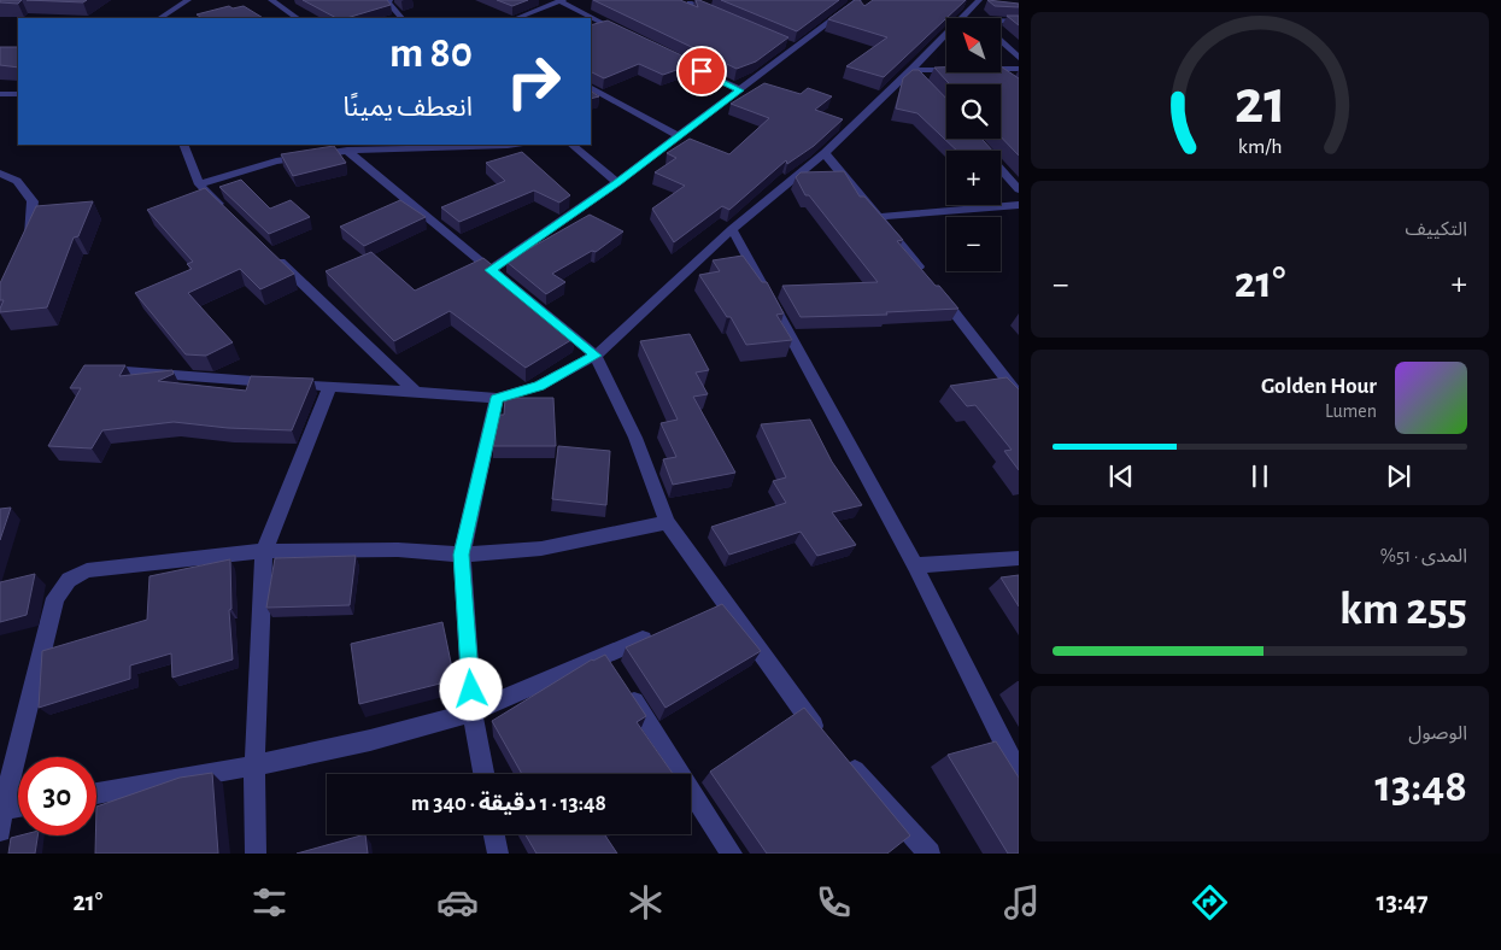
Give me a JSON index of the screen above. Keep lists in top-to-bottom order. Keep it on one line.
{"north":"top left","page":{"map_buttons":["+","−"],"turn":["80 m","انعطف يمينًا"],"tile":["التكييف",["المدى · 51%","255 km"],["الوصول","13:48"]],"heat":["−","21°","+"],"song":["Golden Hour","Lumen"],"limit":"30","trip":"13:48 · 1 دقيقة · 340 m","tabs":["13:47","21°"],"gauge":["21","km/h"]}}
